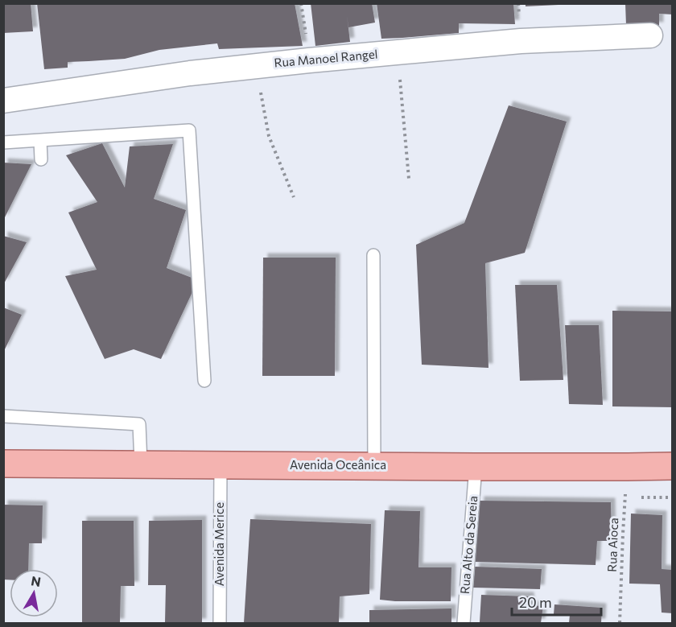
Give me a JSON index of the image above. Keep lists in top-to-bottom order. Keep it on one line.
{"streets":{"main road":["Avenida Oceânica"],"street":["Rua Manoel Rangel"],"lane":["Avenida Merice","Rua Alto da Sereia"],"path":["Rua Aioca"]},"crossings":[["Avenida Oceânica","Avenida Merice"],["Avenida Oceânica","Rua Alto da Sereia"],["Avenida Oceânica","Rua Aioca"]],"scale_bar":"20 m","north":"top"}
